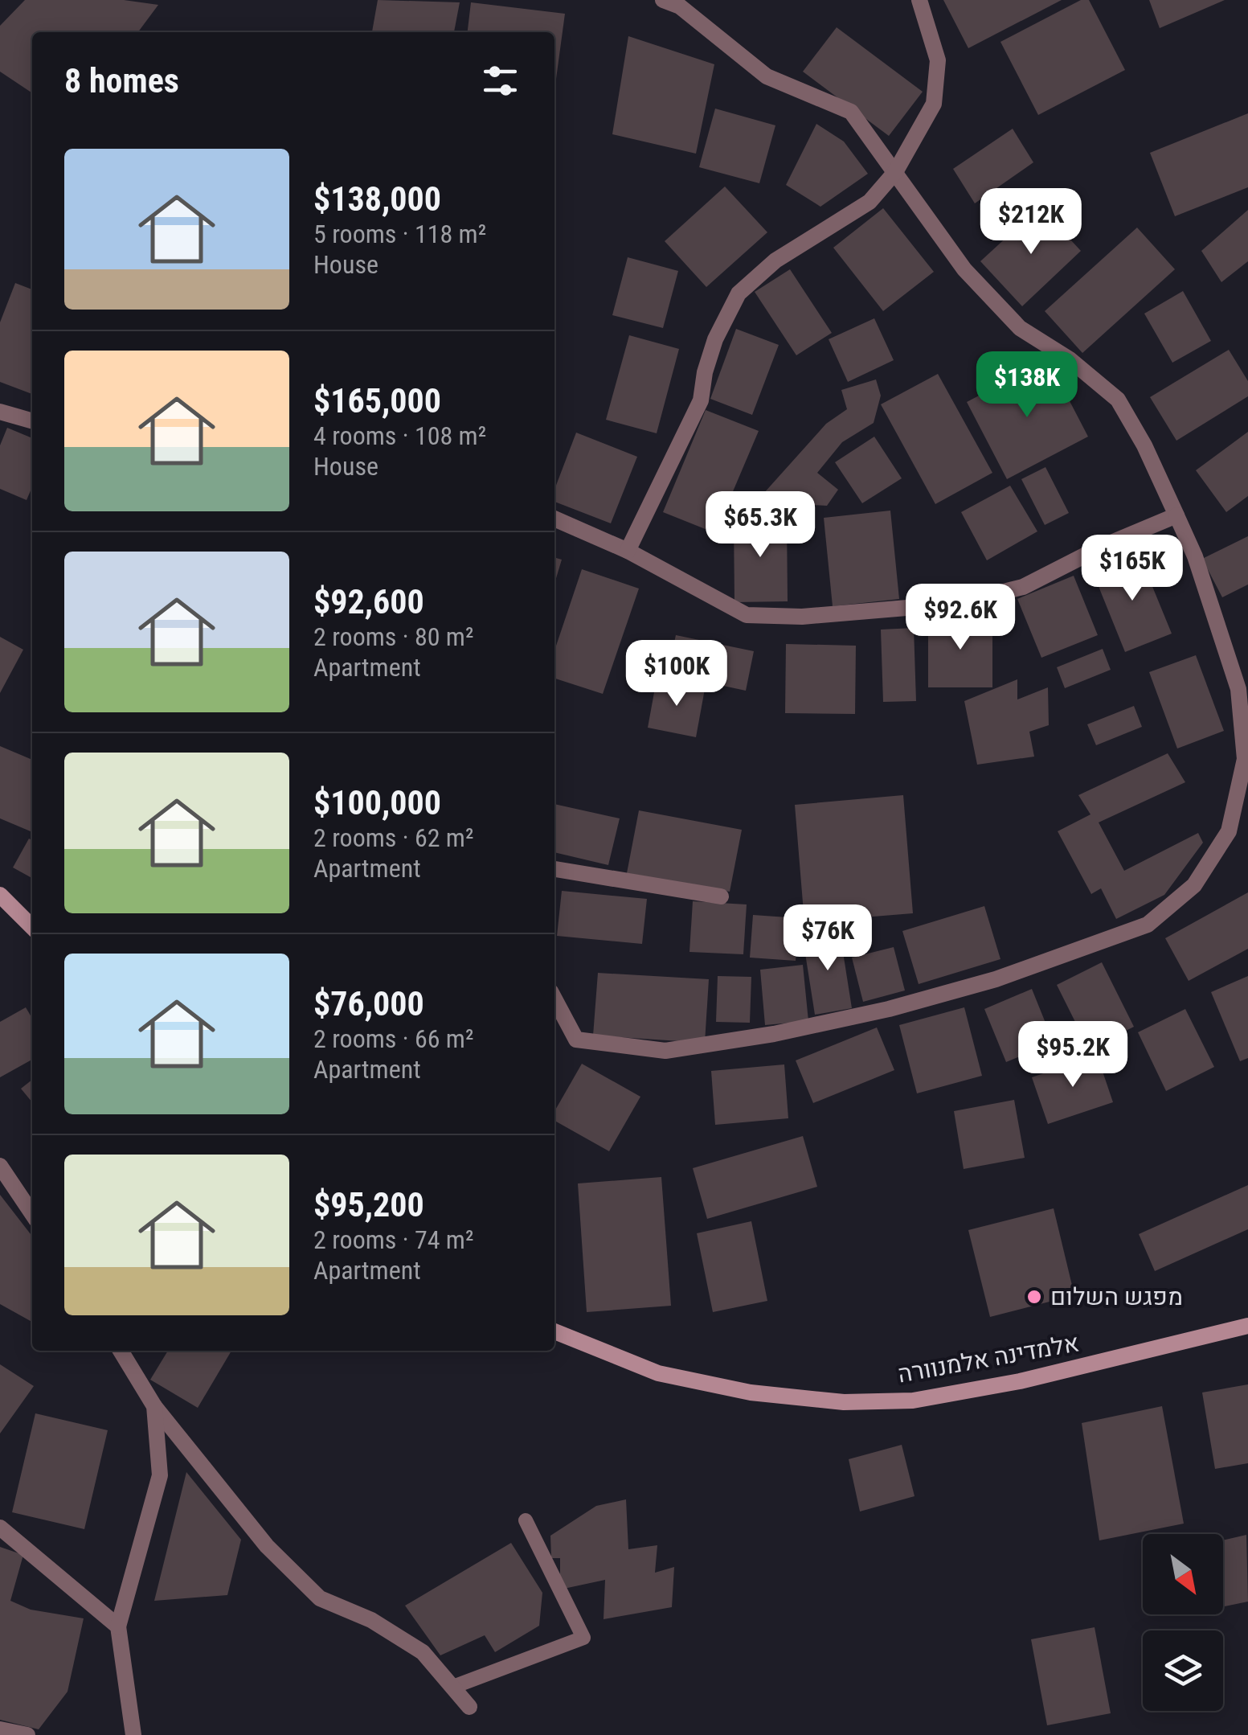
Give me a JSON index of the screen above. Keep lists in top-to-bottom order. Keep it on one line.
{"streets":{"street":["אלמדינה אלמנוורה"]},"places":["מפגש השלום"],"north":"bottom right","page":{"heading":"8 homes","list":[{"name":"$138,000","note":"5 rooms · 118 m² · House"},{"name":"$165,000","note":"4 rooms · 108 m² · House"},{"name":"$92,600","note":"2 rooms · 80 m² · Apartment"},{"name":"$100,000","note":"2 rooms · 62 m² · Apartment"},{"name":"$76,000","note":"2 rooms · 66 m² · Apartment"},{"name":"$95,200","note":"2 rooms · 74 m² · Apartment"}],"price":["$212K","$138K","$65.3K","$165K","$92.6K","$100K","$76K","$95.2K"]}}
